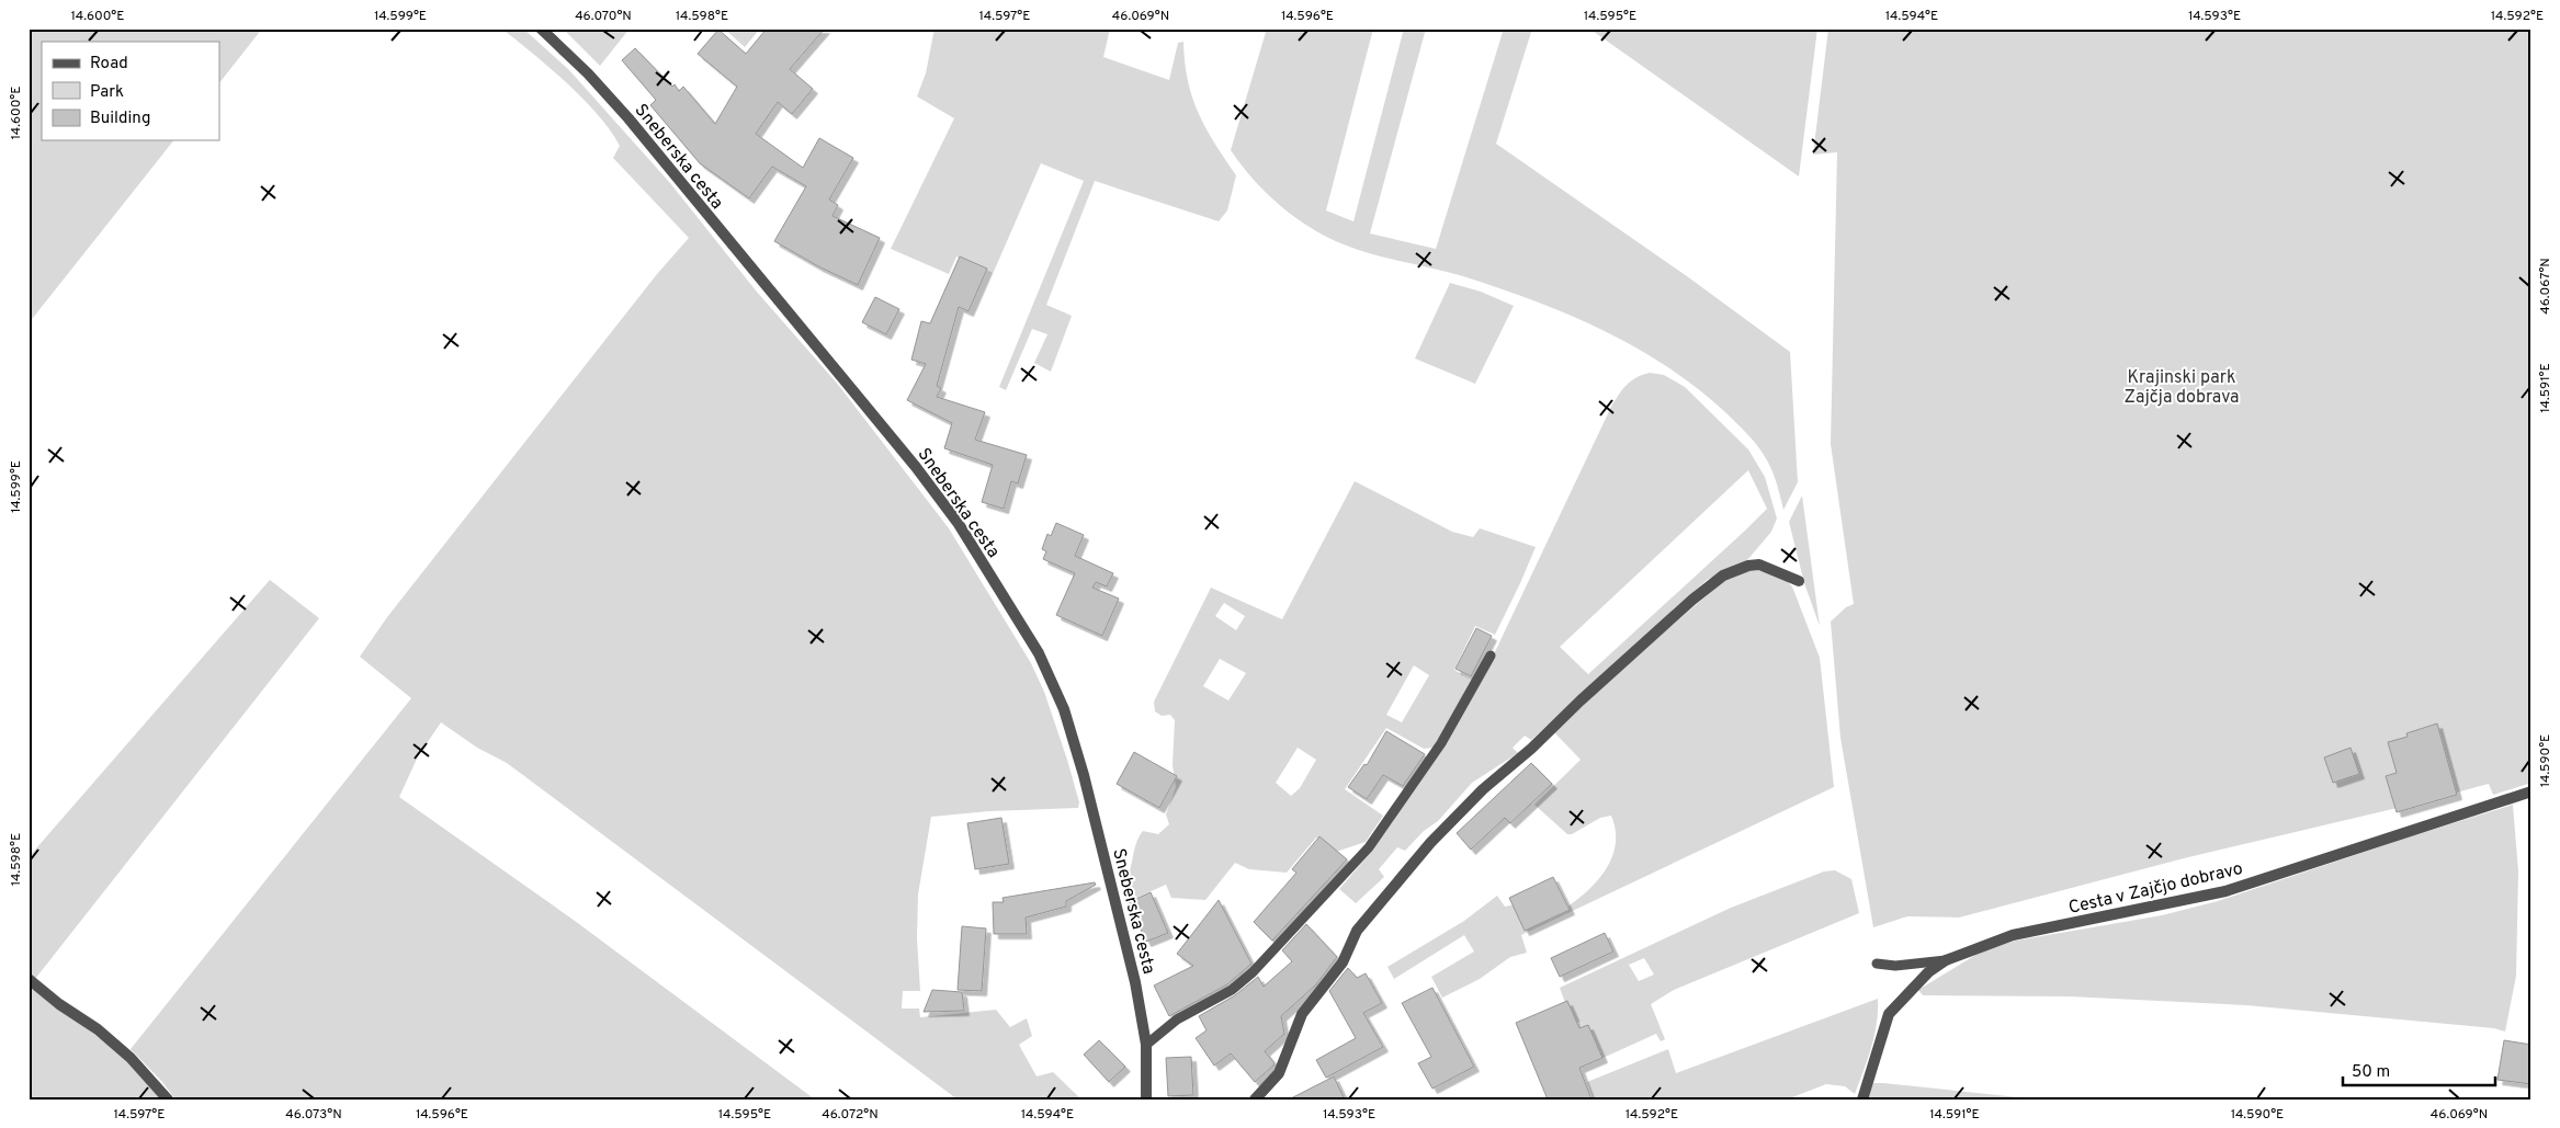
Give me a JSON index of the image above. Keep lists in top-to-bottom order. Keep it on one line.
{"streets":{"street":["Sneberska cesta","Cesta v Zajčjo dobravo"]},"parks":["Krajinski park Zajčja dobrava"],"legend":["Road","Park","Building"],"scale_bar":"50 m","coordinates":["14.600°E","14.599°E","46.070°N","14.598°E","14.597°E","46.069°N","14.596°E","14.595°E","14.594°E","14.593°E","14.592°E","46.067°N","14.591°E","14.590°E","46.073°N","46.072°N"]}
